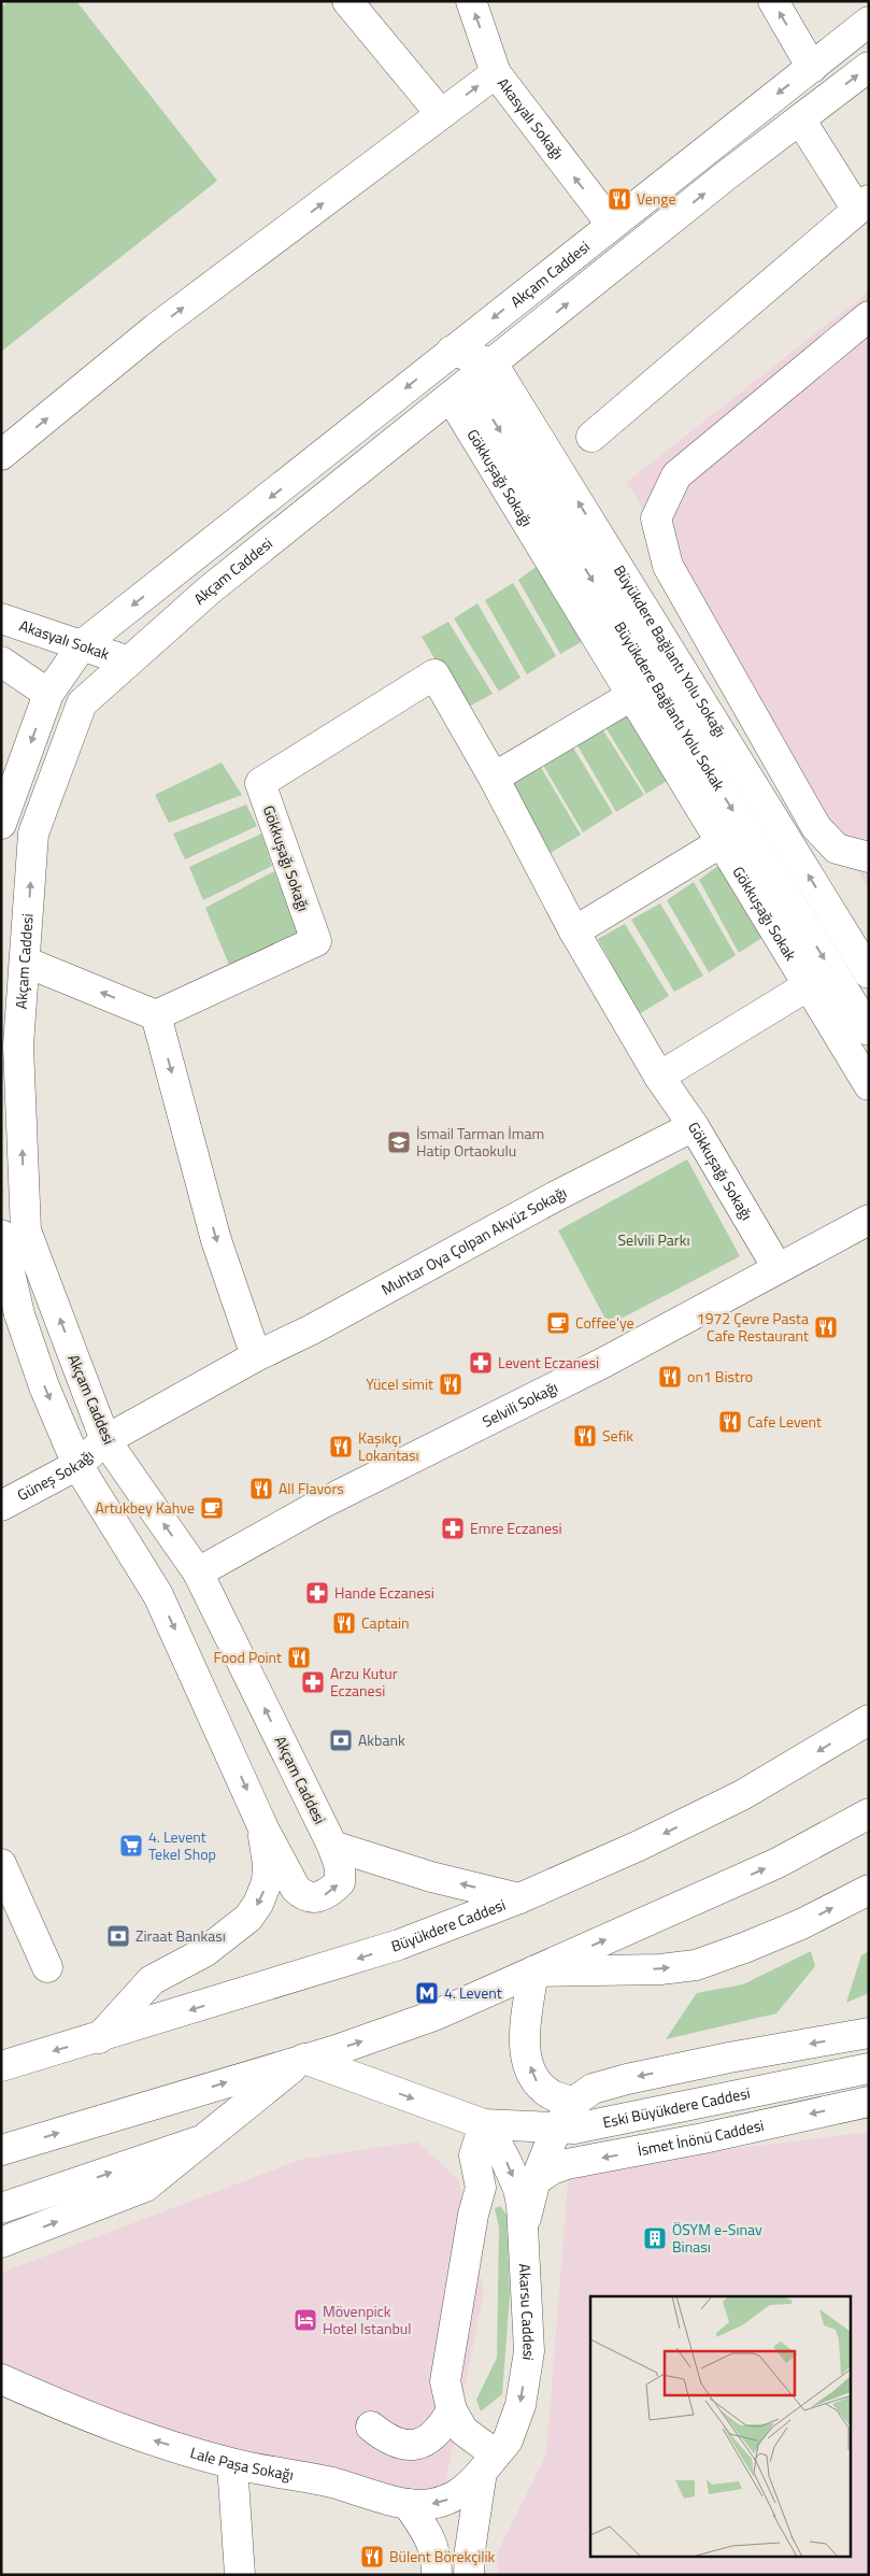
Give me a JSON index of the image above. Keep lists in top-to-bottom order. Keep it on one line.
{"streets":{"street":["Akasyalı Sokağı","Akçam Caddesi","Gökkuşağı Sokağı","Akasyalı Sokak","Büyükdere Bağlantı Yolu Sokağı","Büyükdere Bağlantı Yolu Sokak","Gökkuşağı Sokak","Muhtar Oya Çolpan Akyüz Sokağı","Selvili Sokağı","Güneş Sokağı","Büyükdere Caddesi","Eski Büyükdere Caddesi","İsmet İnönü Caddesi","Akarsu Caddesi","Lale Paşa Sokağı"]},"crossings":[["Akasyalı Sokağı","Akçam Caddesi"],["Akçam Caddesi","Gökkuşağı Sokağı"],["Akçam Caddesi","Akasyalı Sokak"],["Akçam Caddesi","Büyükdere Bağlantı Yolu Sokağı"],["Akçam Caddesi","Büyükdere Bağlantı Yolu Sokak"],["Akçam Caddesi","Muhtar Oya Çolpan Akyüz Sokağı"],["Akçam Caddesi","Selvili Sokağı"],["Akçam Caddesi","Güneş Sokağı"],["Gökkuşağı Sokağı","Büyükdere Bağlantı Yolu Sokak"],["Gökkuşağı Sokağı","Gökkuşağı Sokak"],["Gökkuşağı Sokağı","Muhtar Oya Çolpan Akyüz Sokağı"],["Gökkuşağı Sokağı","Selvili Sokağı"],["Muhtar Oya Çolpan Akyüz Sokağı","Güneş Sokağı"],["Akarsu Caddesi","Lale Paşa Sokağı"]],"one_way":["Büyükdere Bağlantı Yolu Sokağı","Büyükdere Bağlantı Yolu Sokak","Lale Paşa Sokağı"],"parks":["Selvili Parkı"],"places":{"restaurant":["Venge","1972 Çevre Pasta Cafe Restaurant","on1 Bistro","Yücel simit","Cafe Levent","Sefik","Kaşıkçı Lokantası","All Flavors","Captain","Food Point","Bülent Börekçilik"],"school or university":["İsmail Tarman İmam Hatip Ortaokulu"],"cafe":["Coffee'ye","Artukbey Kahve"],"pharmacy":["Levent Eczanesi","Emre Eczanesi","Hande Eczanesi","Arzu Kutur Eczanesi"],"bank":["Akbank","Ziraat Bankası"],"supermarket":["4. Levent Tekel Shop"],"metro station":["4. Levent"],"building":["ÖSYM e-Sınav Binası"],"hotel":["Mövenpick Hotel Istanbul"]}}
